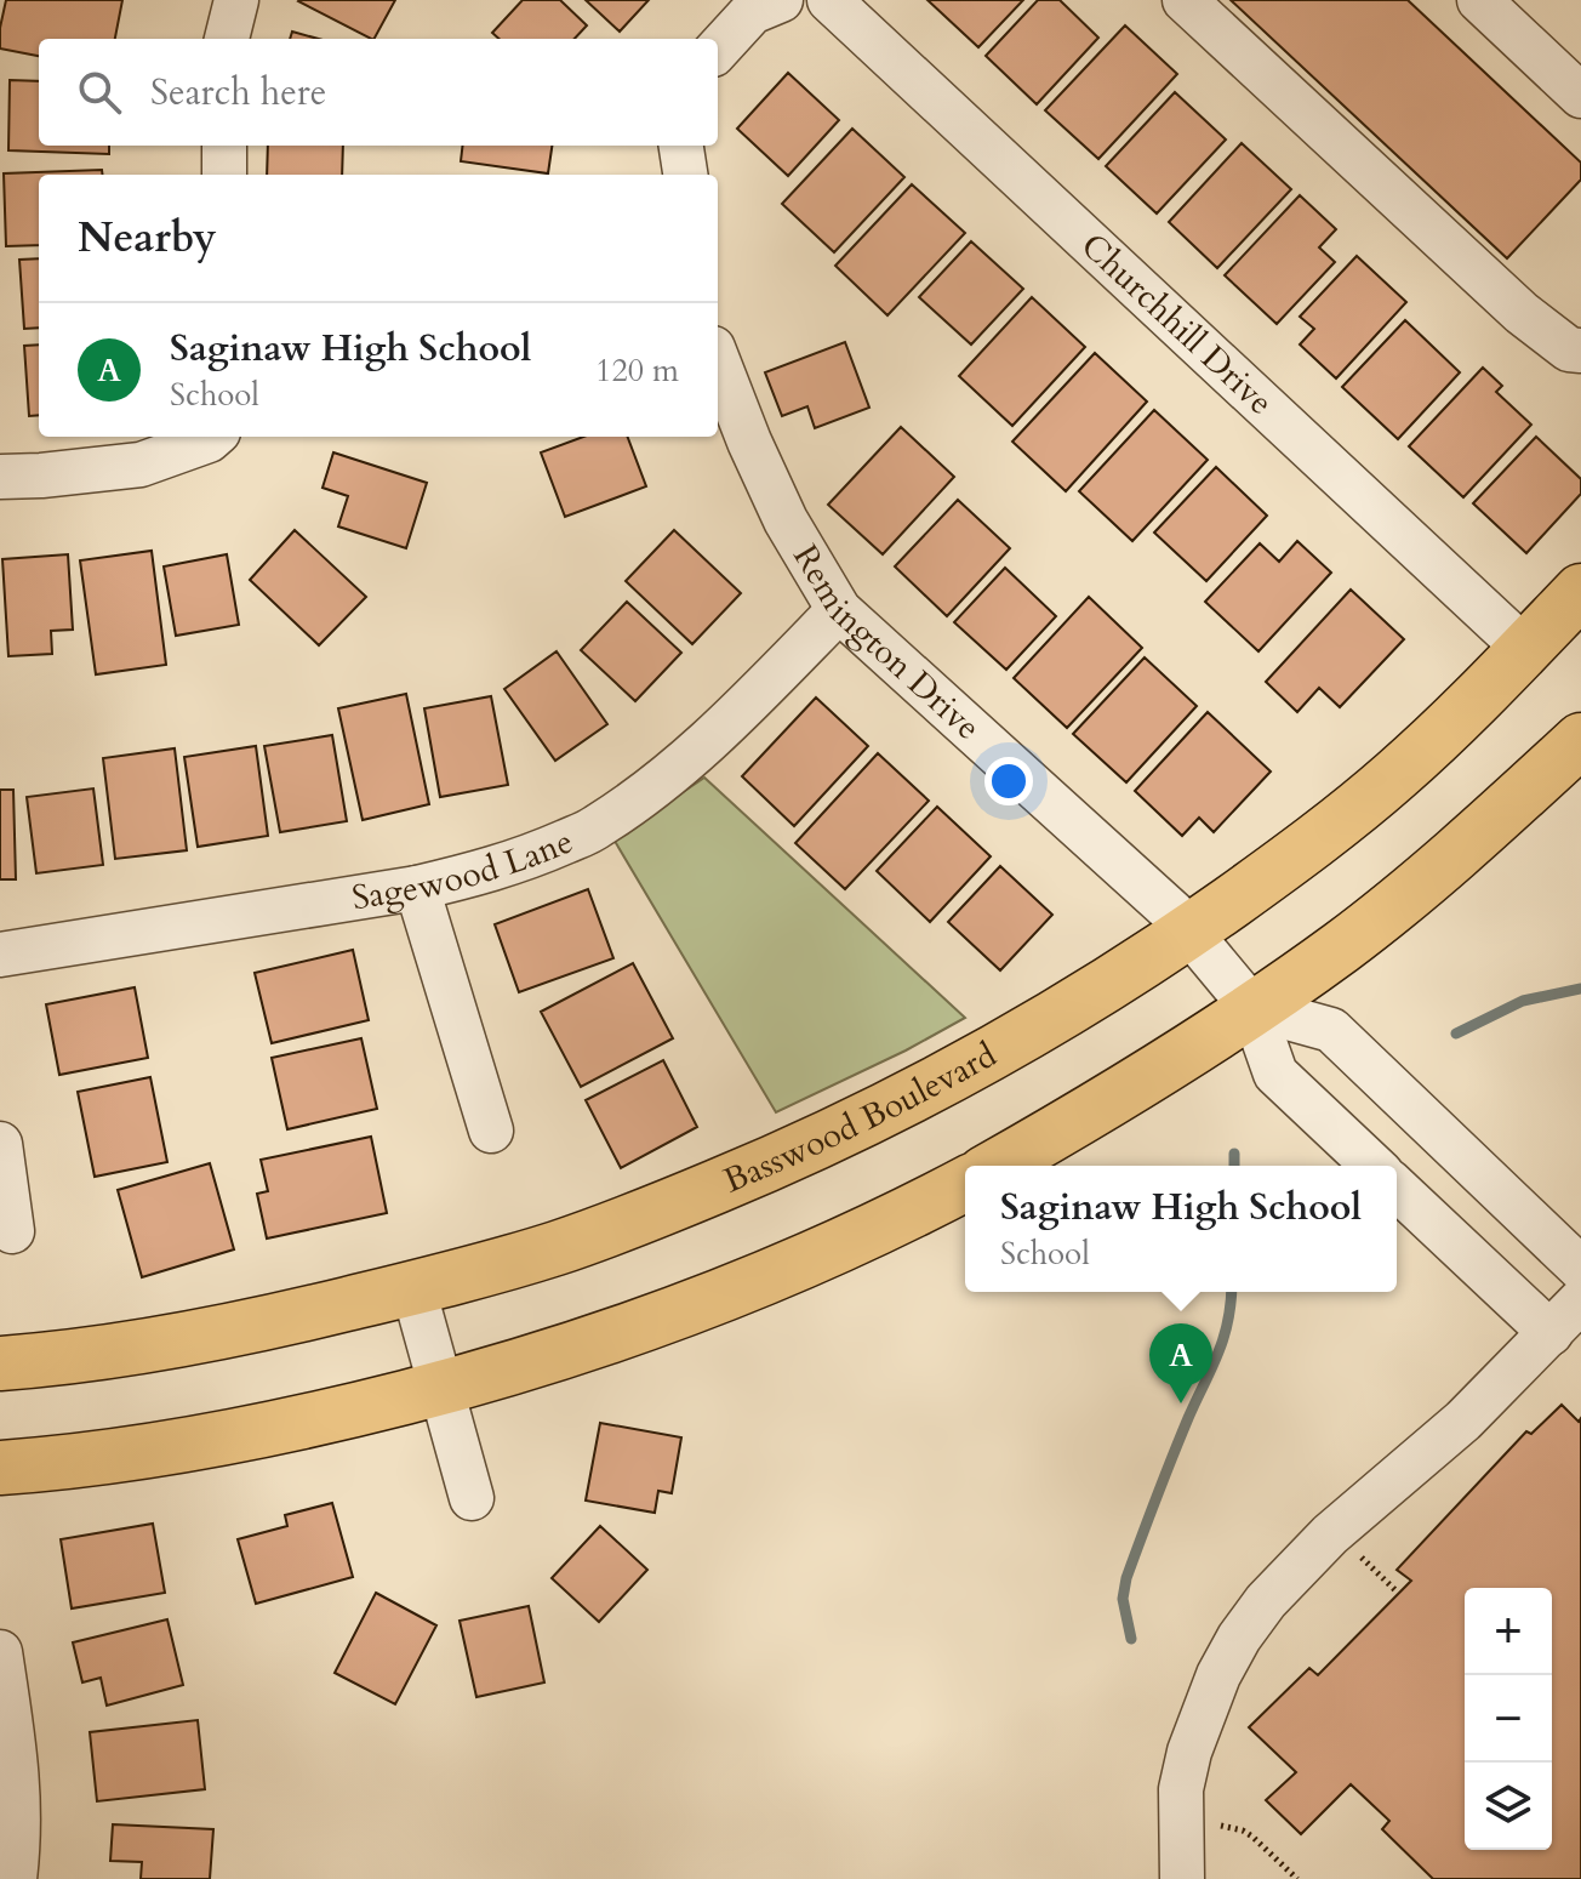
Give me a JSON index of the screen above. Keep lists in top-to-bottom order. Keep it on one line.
{"streets":{"main road":["Basswood Boulevard"],"street":["Churchhill Drive","Remington Drive","Sagewood Lane"]},"crossings":[["Churchhill Drive","Basswood Boulevard"],["Remington Drive","Sagewood Lane"],["Remington Drive","Basswood Boulevard"]],"page":{"search":"Search here","heading":"Nearby","list":[{"mark":"A","name":"Saginaw High School","note":"School","value":"120 m"}],"popup":["Saginaw High School","School"],"pins":"A","map_buttons":["+","−"]}}
